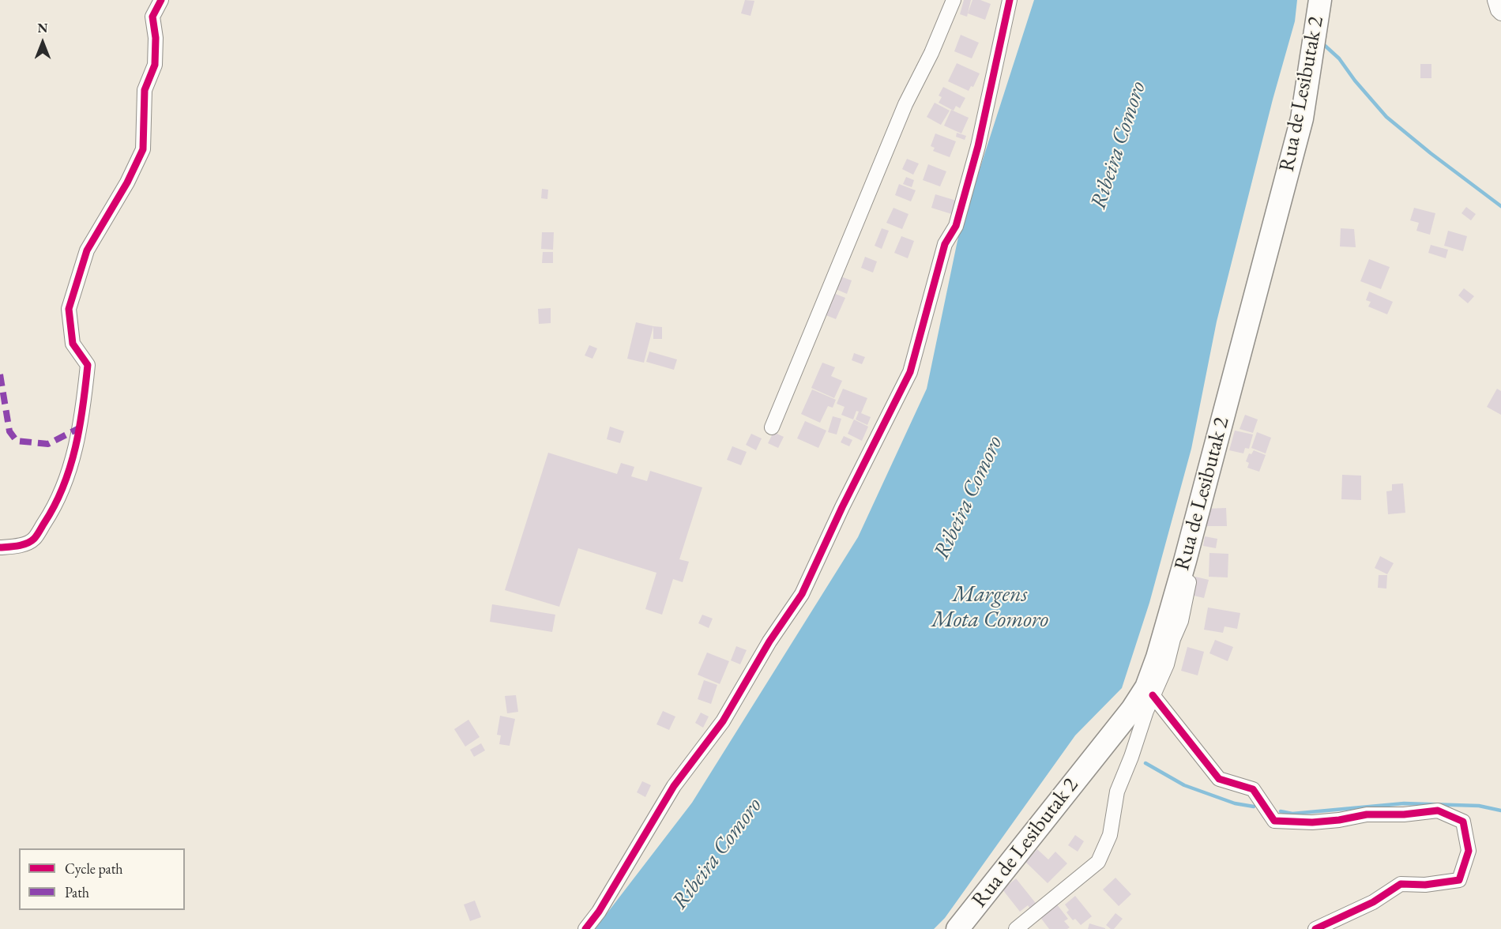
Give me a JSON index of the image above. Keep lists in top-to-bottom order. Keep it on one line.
{"streets":{"main road":["Rua de Lesibutak 2"]},"water":["Ribeira Comoro","Margens Mota Comoro"],"legend":["Cycle path","Path"],"north":"top"}
